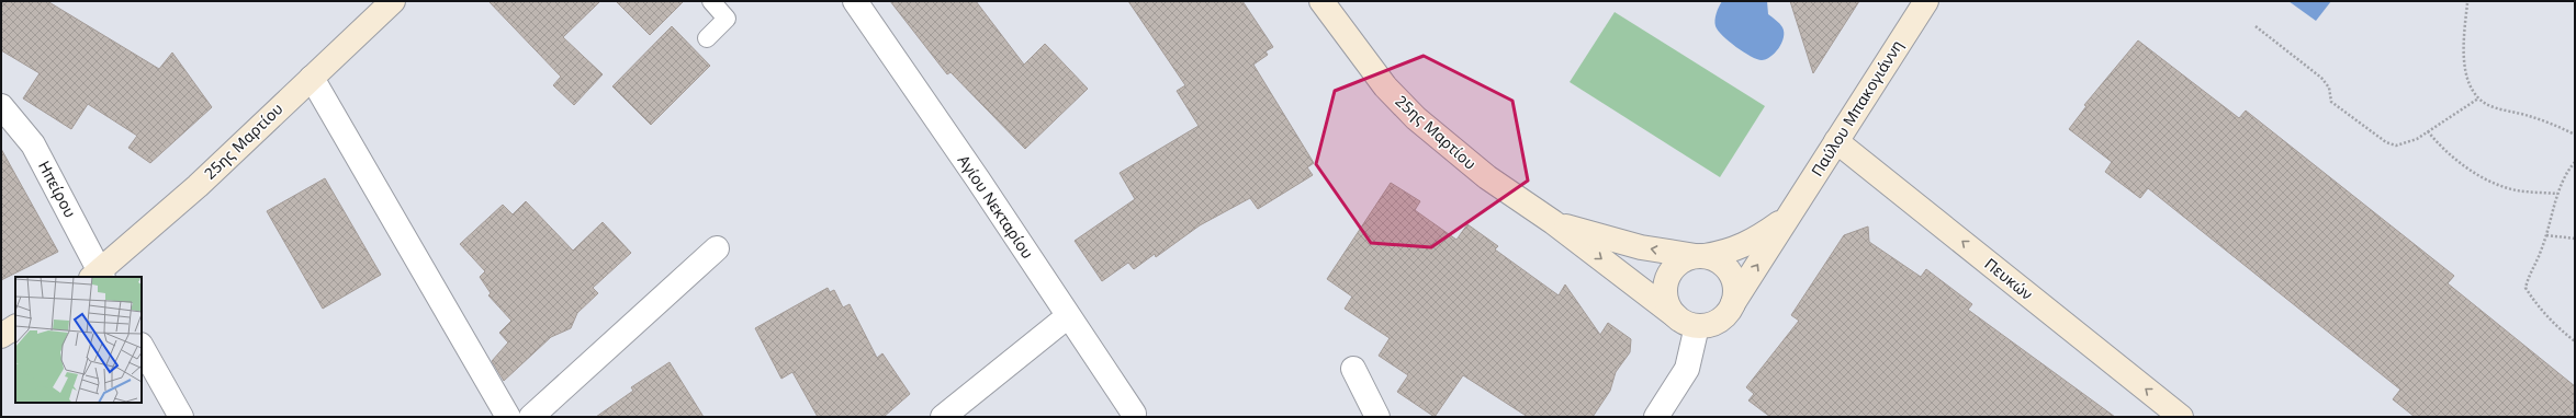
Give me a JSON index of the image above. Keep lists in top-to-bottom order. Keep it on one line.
{"streets":{"main road":["Παύλου Μπακογιάννη","25ης Μαρτίου","Πευκών"],"street":["Ηπείρου","Αγίου Νεκταρίου"]},"crossings":[["Παύλου Μπακογιάννη","25ης Μαρτίου"],["Παύλου Μπακογιάννη","Πευκών"],["25ης Μαρτίου","Ηπείρου"]],"one_way":["Πευκών"]}
